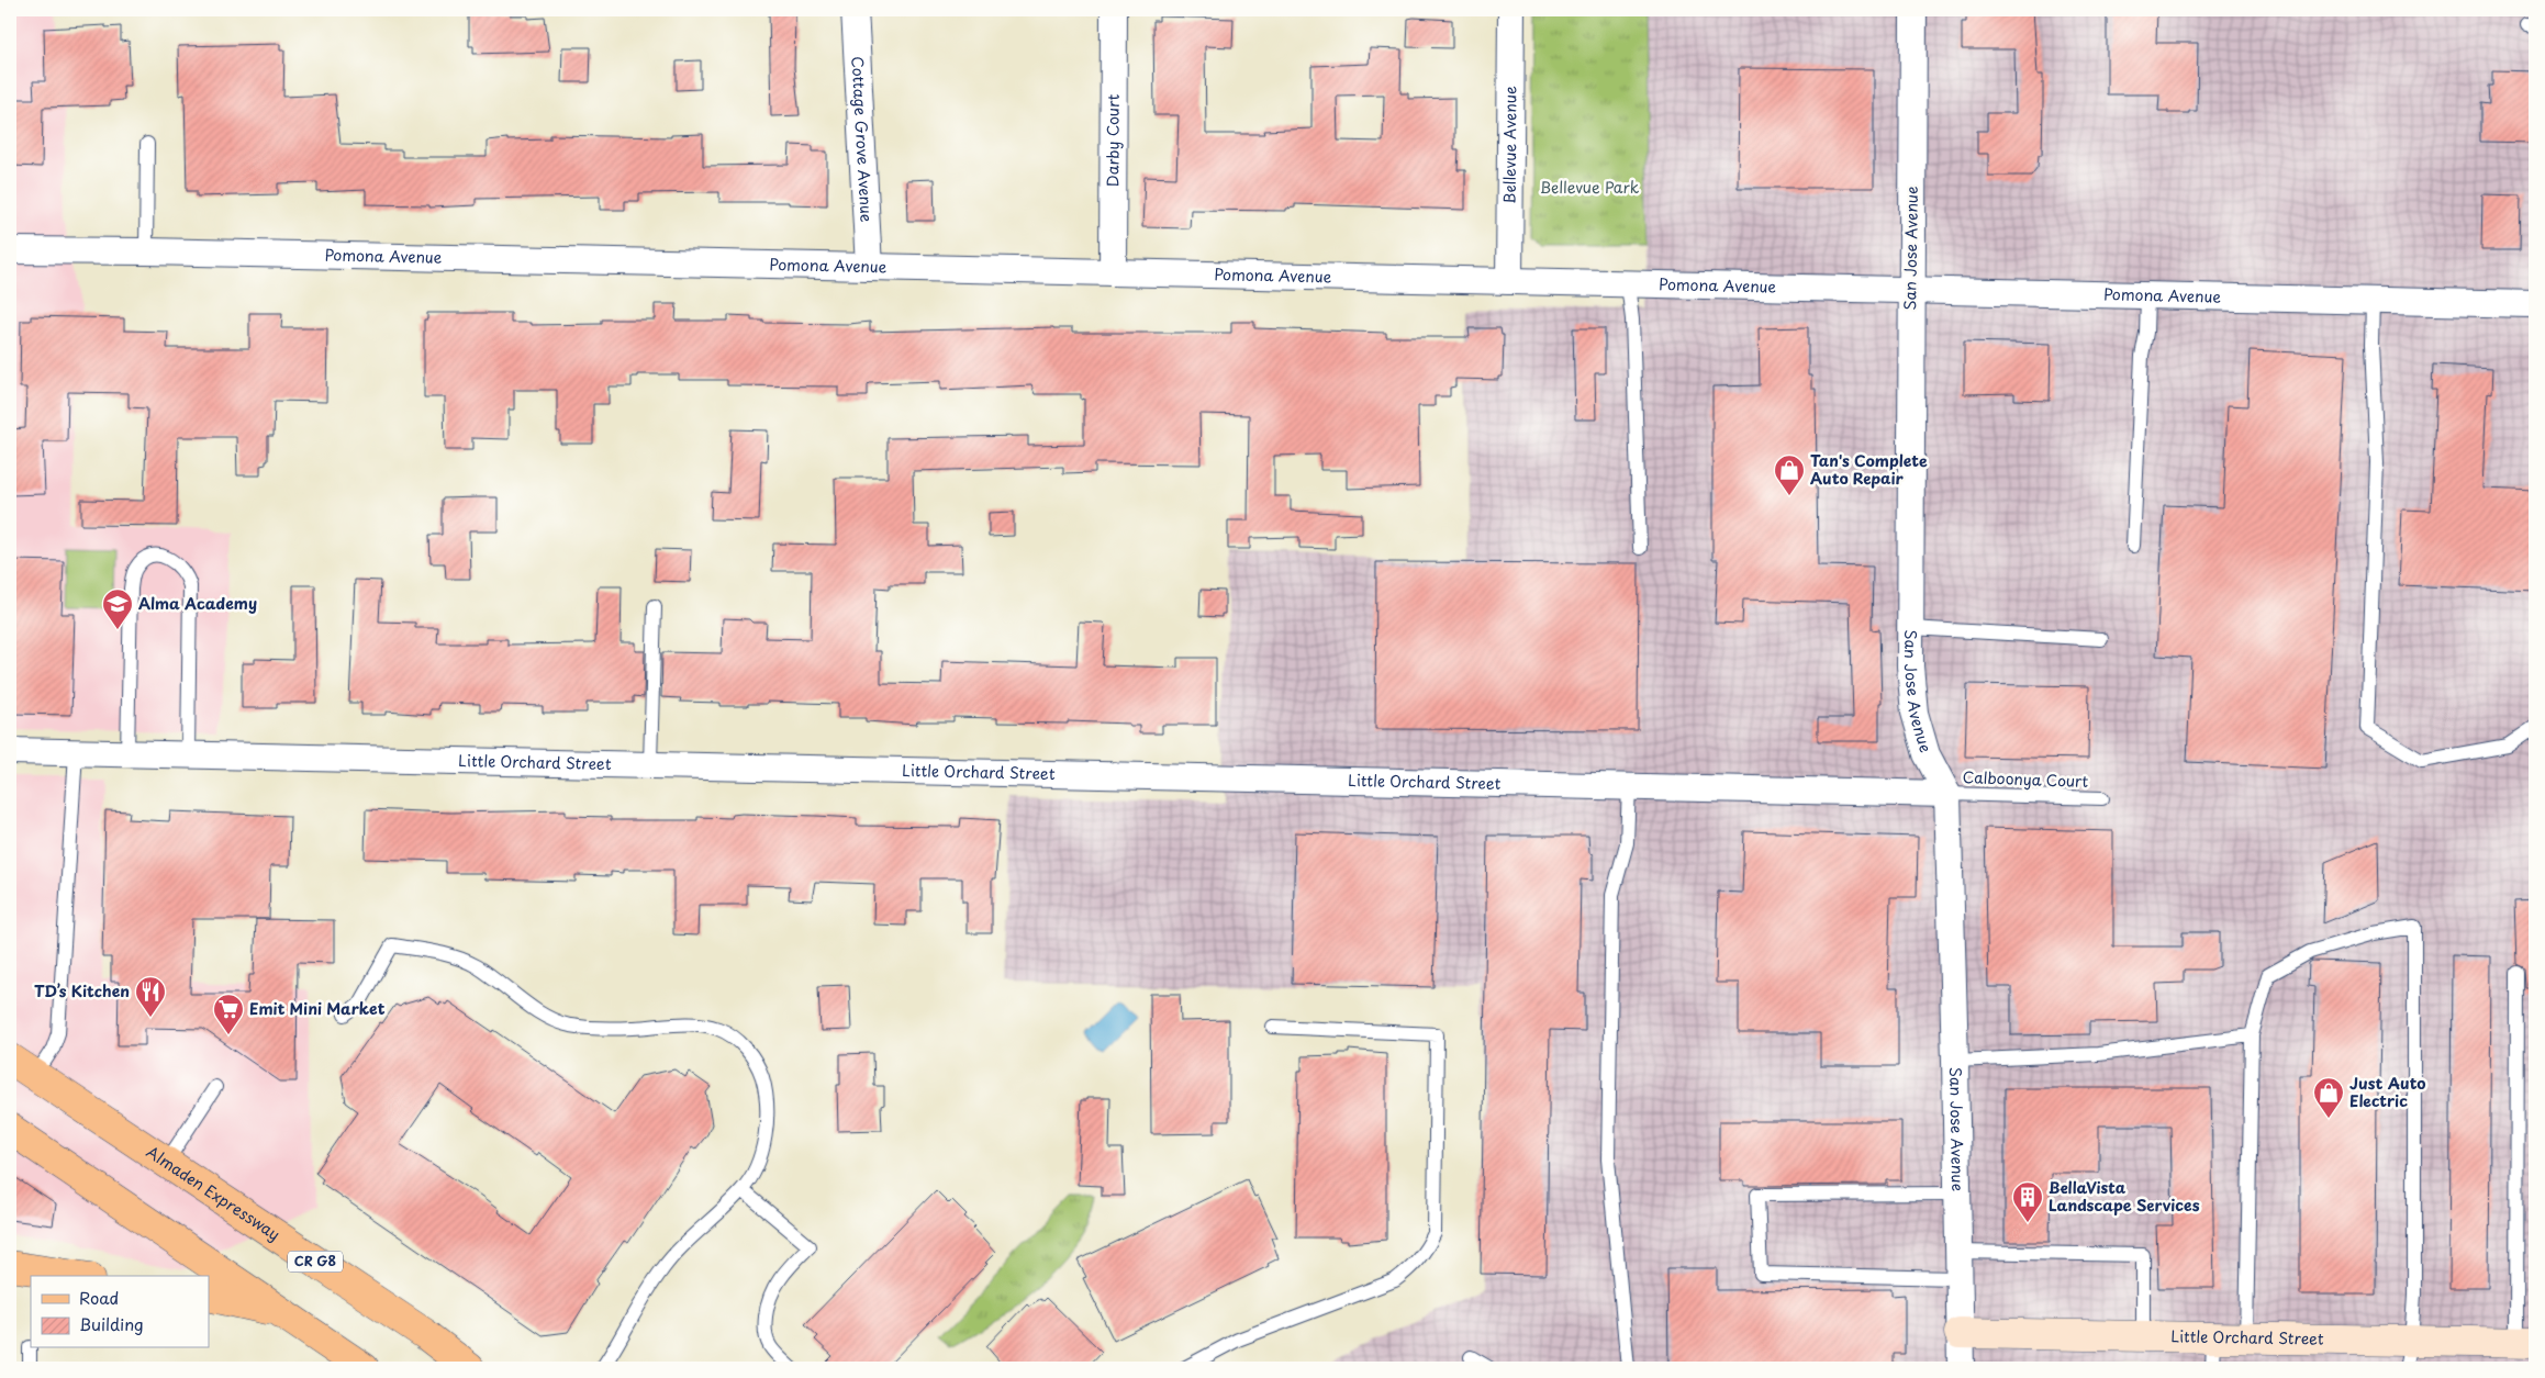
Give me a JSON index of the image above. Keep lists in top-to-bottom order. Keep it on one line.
{"streets":{"main road":["Almaden Expressway","CR G8"],"street":["Cottage Grove Avenue","Darby Court","Bellevue Avenue","San Jose Avenue","Pomona Avenue","Little Orchard Street"],"lane":["Calboonya Court"]},"crossings":[["Cottage Grove Avenue","Pomona Avenue"],["Darby Court","Pomona Avenue"],["Bellevue Avenue","Pomona Avenue"],["San Jose Avenue","Pomona Avenue"],["San Jose Avenue","Little Orchard Street"],["San Jose Avenue","Calboonya Court"],["Little Orchard Street","Calboonya Court"]],"parks":["Bellevue Park"],"places":{"shop":["Tan's Complete Auto Repair","Just Auto Electric"],"school or university":["Alma Academy"],"restaurant":["TD’s Kitchen"],"supermarket":["Emit Mini Market"],"building":["BellaVista Landscape Services"]},"legend":["Road","Building"]}
